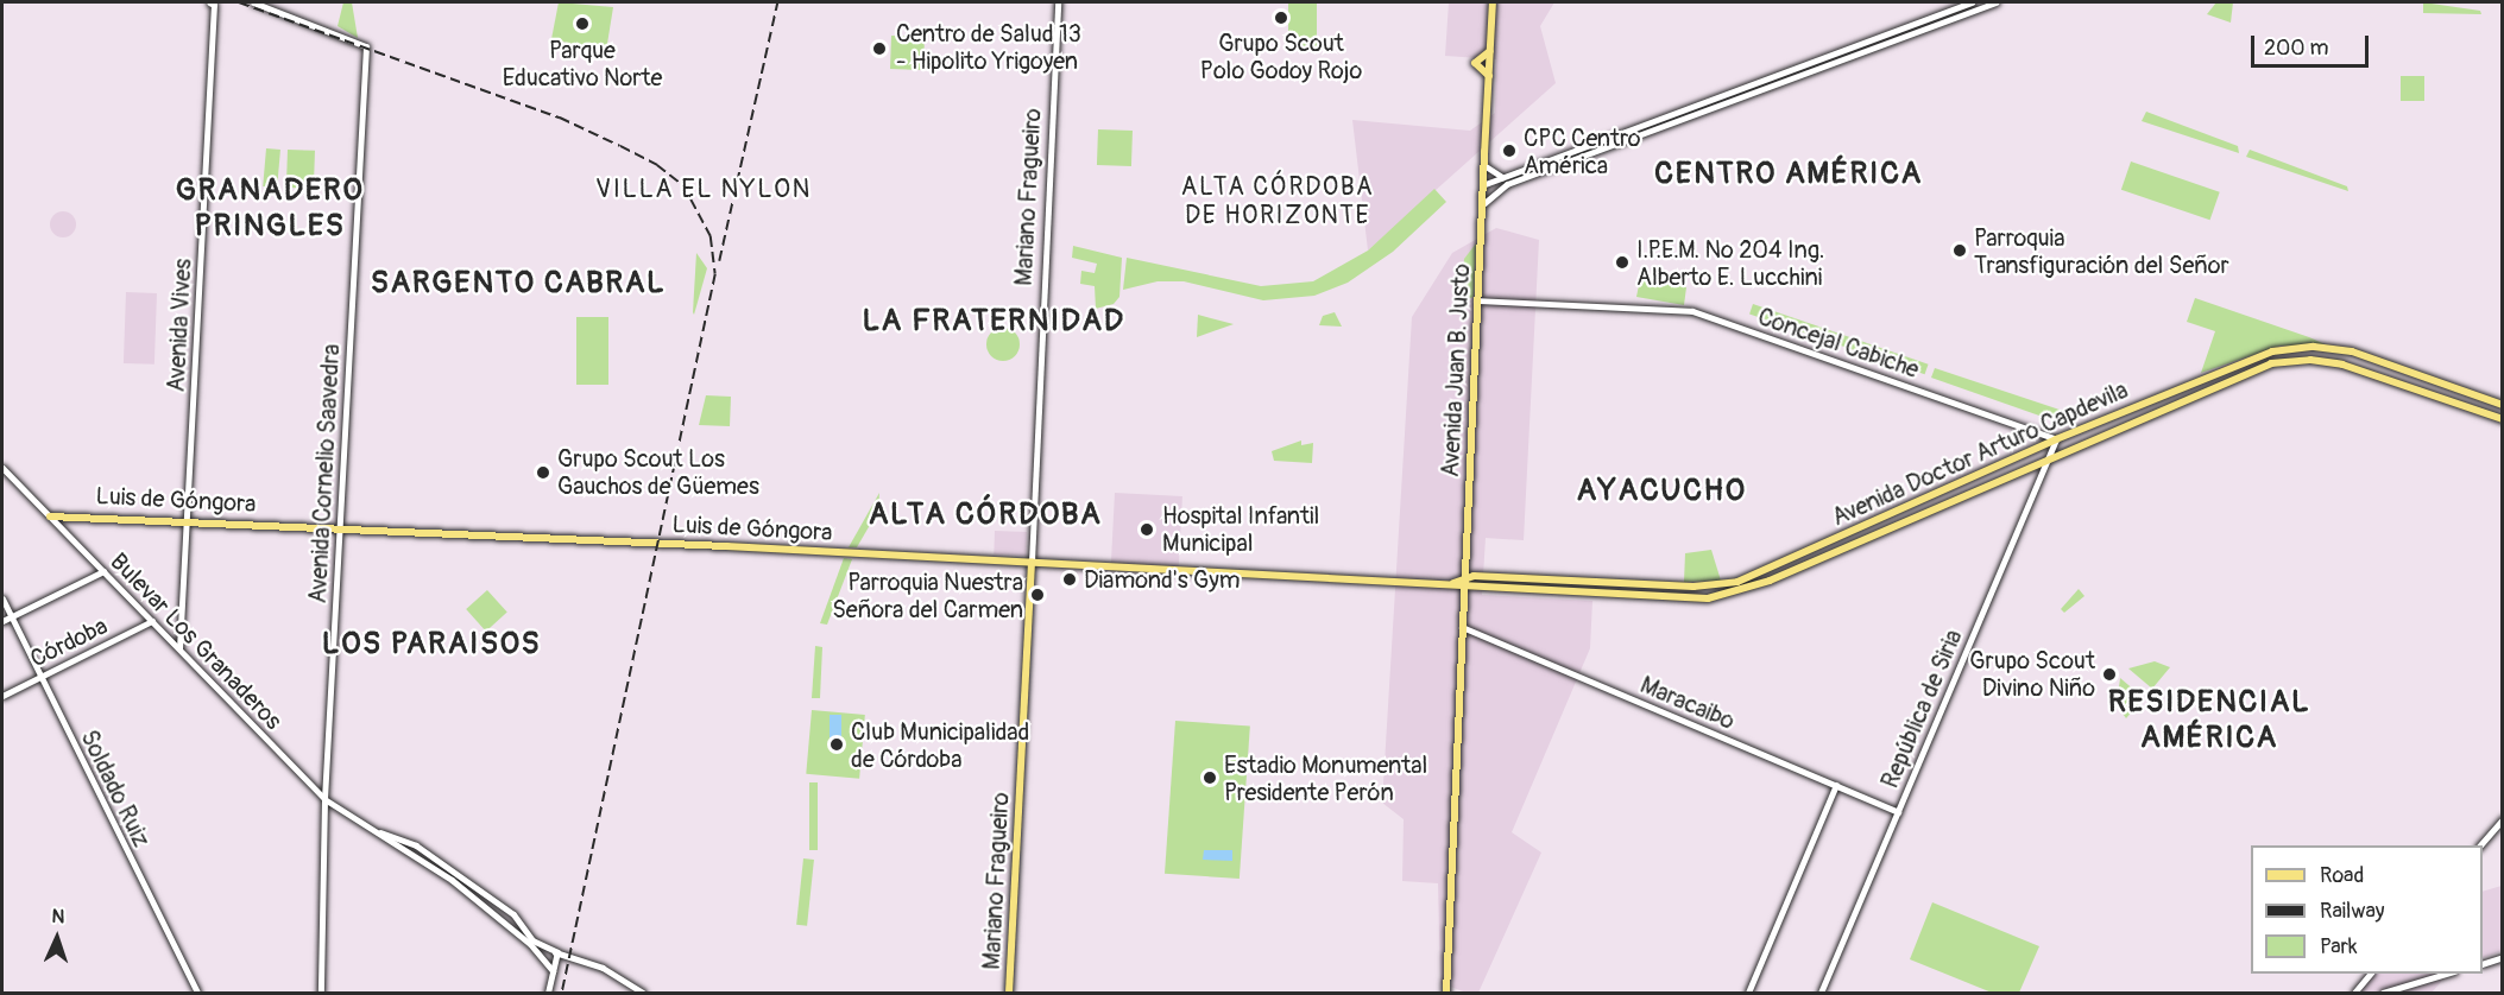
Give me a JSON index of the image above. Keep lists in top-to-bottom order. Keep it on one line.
{"streets":{"main road":["Mariano Fragueiro","Avenida Vives","Concejal Cabiche","Avenida Juan B. Justo","Avenida Doctor Arturo Capdevila","Avenida Cornelio Saavedra","Luis de Góngora","Bulevar Los Granaderos","Córdoba","Maracaibo","República de Siria","Soldado Ruiz"]},"crossings":[["Mariano Fragueiro","Luis de Góngora"],["Avenida Vives","Luis de Góngora"],["Avenida Vives","Bulevar Los Granaderos"],["Concejal Cabiche","Avenida Juan B. Justo"],["Concejal Cabiche","Avenida Doctor Arturo Capdevila"],["Concejal Cabiche","República de Siria"],["Avenida Juan B. Justo","Avenida Doctor Arturo Capdevila"],["Avenida Juan B. Justo","Luis de Góngora"],["Avenida Juan B. Justo","Maracaibo"],["Avenida Doctor Arturo Capdevila","Luis de Góngora"],["Avenida Doctor Arturo Capdevila","República de Siria"],["Avenida Cornelio Saavedra","Luis de Góngora"],["Avenida Cornelio Saavedra","Bulevar Los Granaderos"],["Luis de Góngora","Bulevar Los Granaderos"],["Bulevar Los Granaderos","Córdoba"],["Córdoba","Soldado Ruiz"],["Maracaibo","República de Siria"]],"districts":["CENTRO AMÉRICA","ALTA CÓRDOBA DE HORIZONTE","VILLA EL NYLON","GRANADERO PRINGLES","SARGENTO CABRAL","LA FRATERNIDAD","AYACUCHO","ALTA CÓRDOBA","LOS PARAISOS","RESIDENCIAL AMÉRICA"],"places":["Grupo Scout Polo Godoy Rojo","Parque Educativo Norte","Centro de Salud 13 - Hipolito Yrigoyen","CPC Centro América","Parroquia Transfiguración del Señor","I.P.E.M. Nº 204 Ing. Alberto E. Lucchini","Grupo Scout Los Gauchos de Güemes","Hospital Infantil Municipal","Diamond's Gym","Parroquia Nuestra Señora del Carmen","Grupo Scout Divino Niño","Club Municipalidad de Córdoba","Estadio Monumental Presidente Perón"],"legend":["Road","Railway","Park"],"scale_bar":"200 m","north":"top"}
